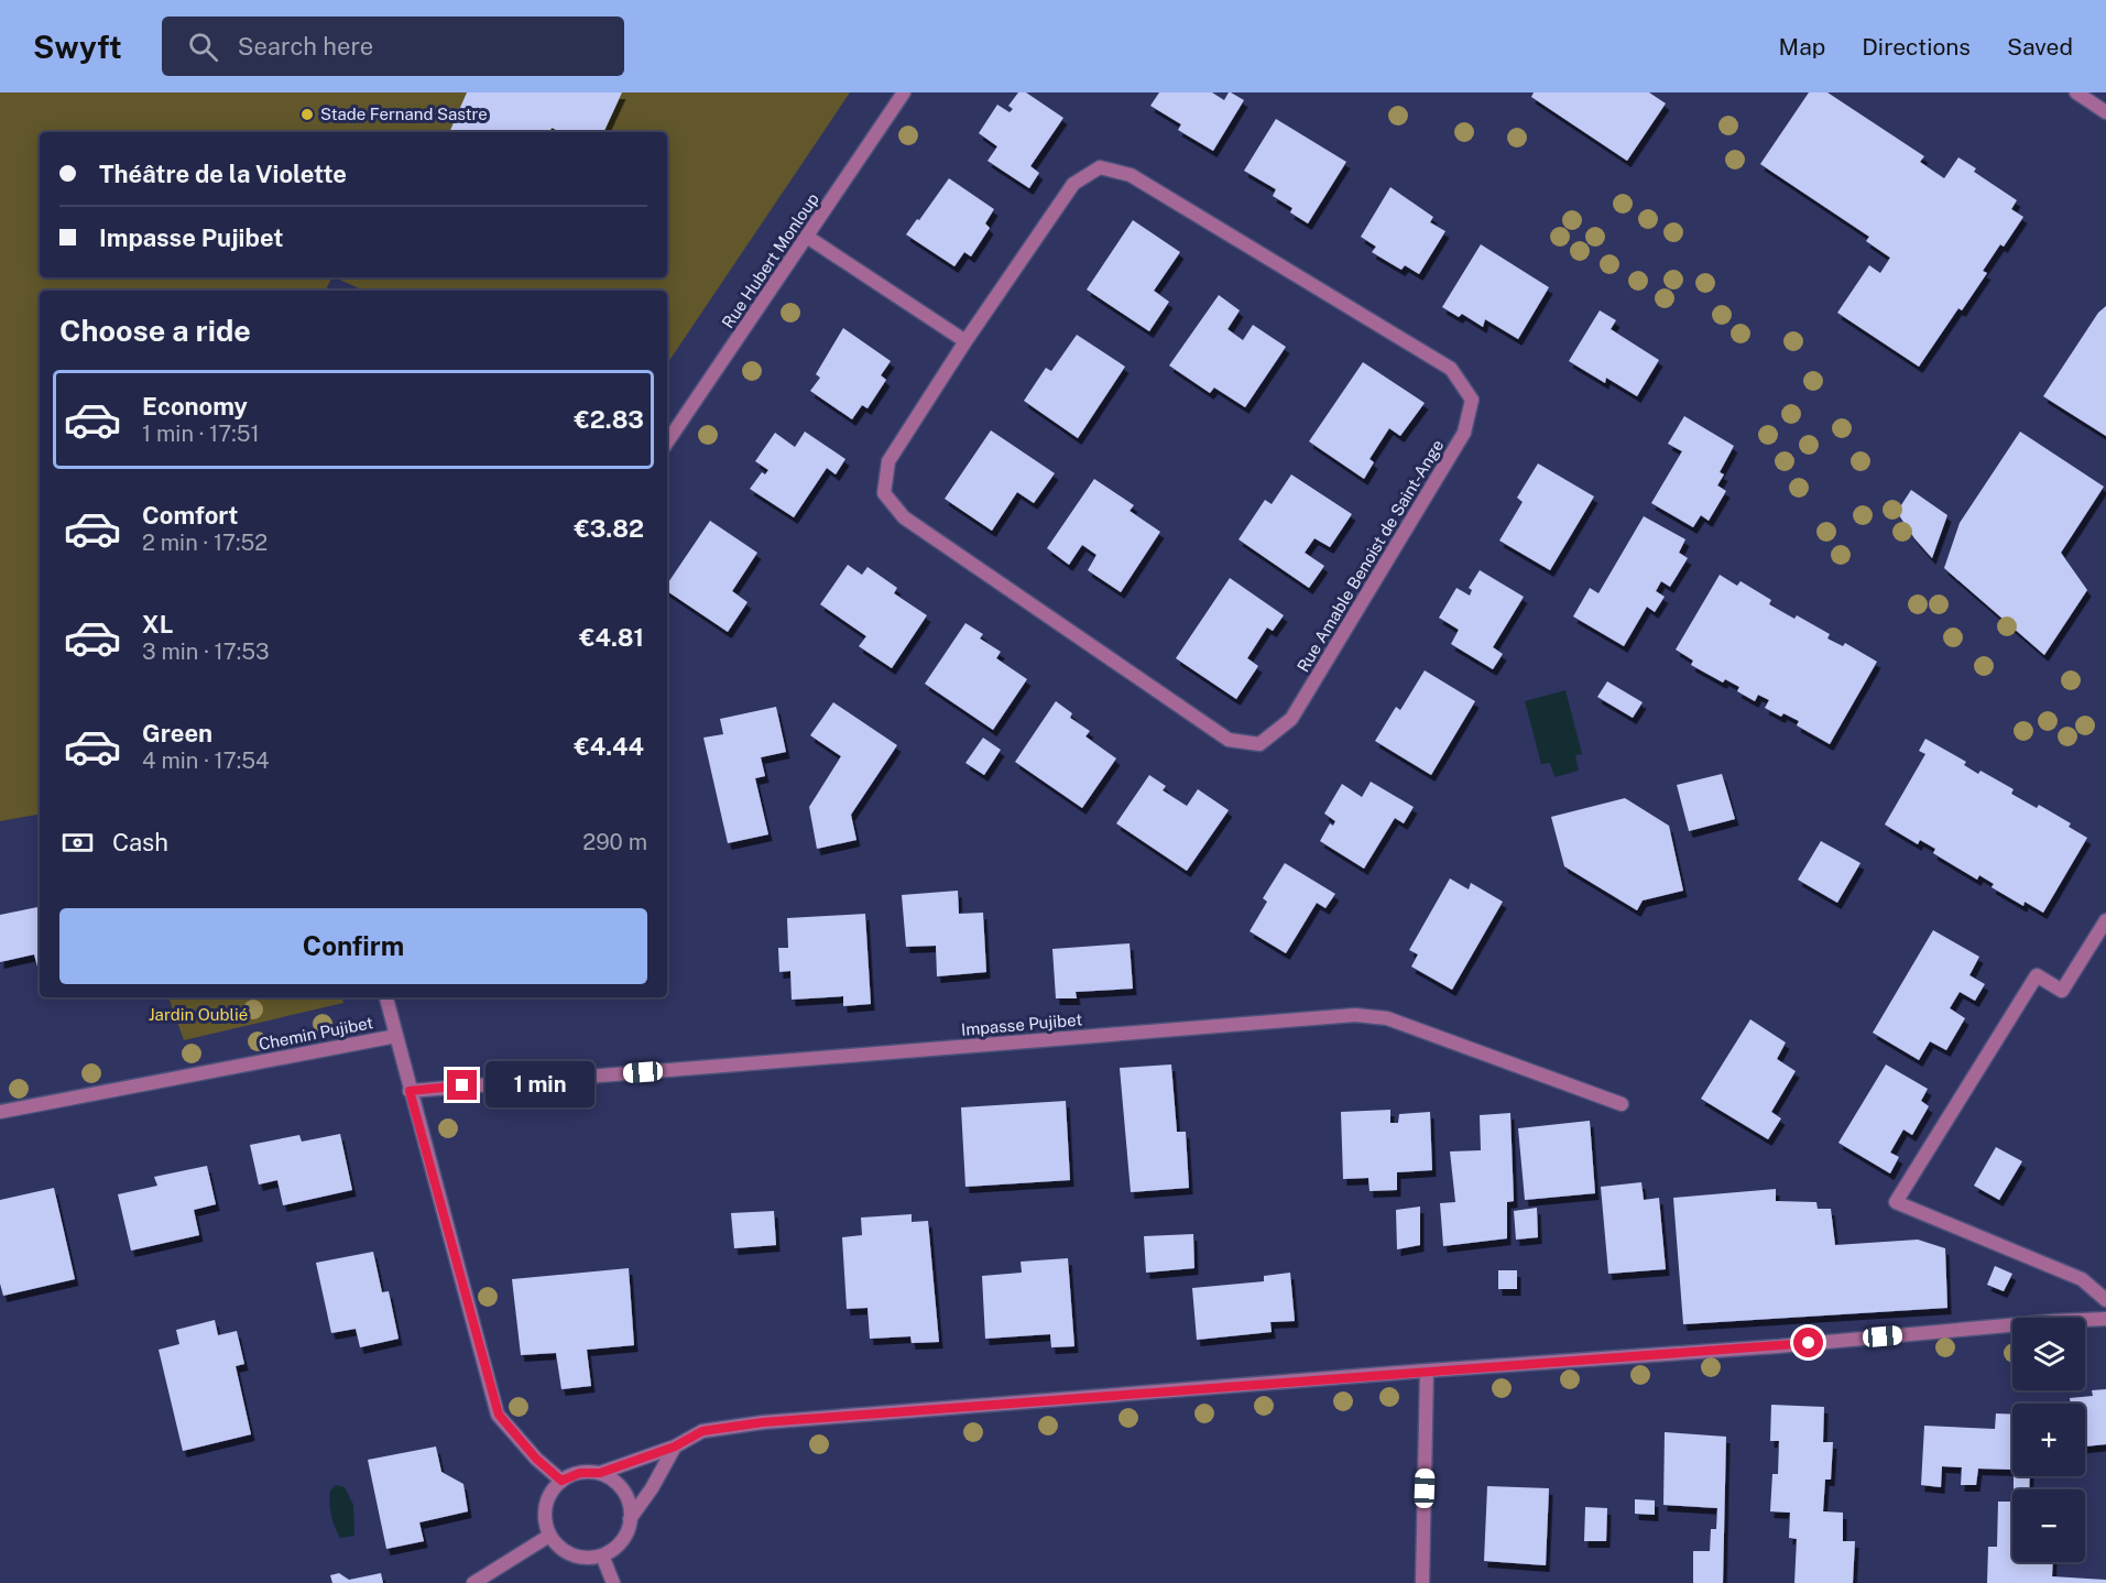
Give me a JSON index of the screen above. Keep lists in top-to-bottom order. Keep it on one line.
{"streets":{"street":["Rue Hubert Monloup","Rue Amable Benoist de Saint-Ange","Impasse Pujibet","Chemin Pujibet"]},"crossings":[["Impasse Pujibet","Chemin Pujibet"]],"parks":["Jardin Oublié"],"places":["Stade Fernand Sastre"],"page":{"header":"Swyft","search":"Search here","nav":["Map","Directions","Saved"],"banner":["Théâtre de la Violette","Impasse Pujibet"],"heading":"Choose a ride","list":[{"name":"Economy","note":"1 min · 17:51","value":"€2.83"},{"name":"Comfort","note":"2 min · 17:52","value":"€3.82"},{"name":"XL","note":"3 min · 17:53","value":"€4.81"},{"name":"Green","note":"4 min · 17:54","value":"€4.44"}],"pay":["Cash","290 m"],"buttons":"Confirm","bubble":"1 min","map_buttons":["+","−"]}}
